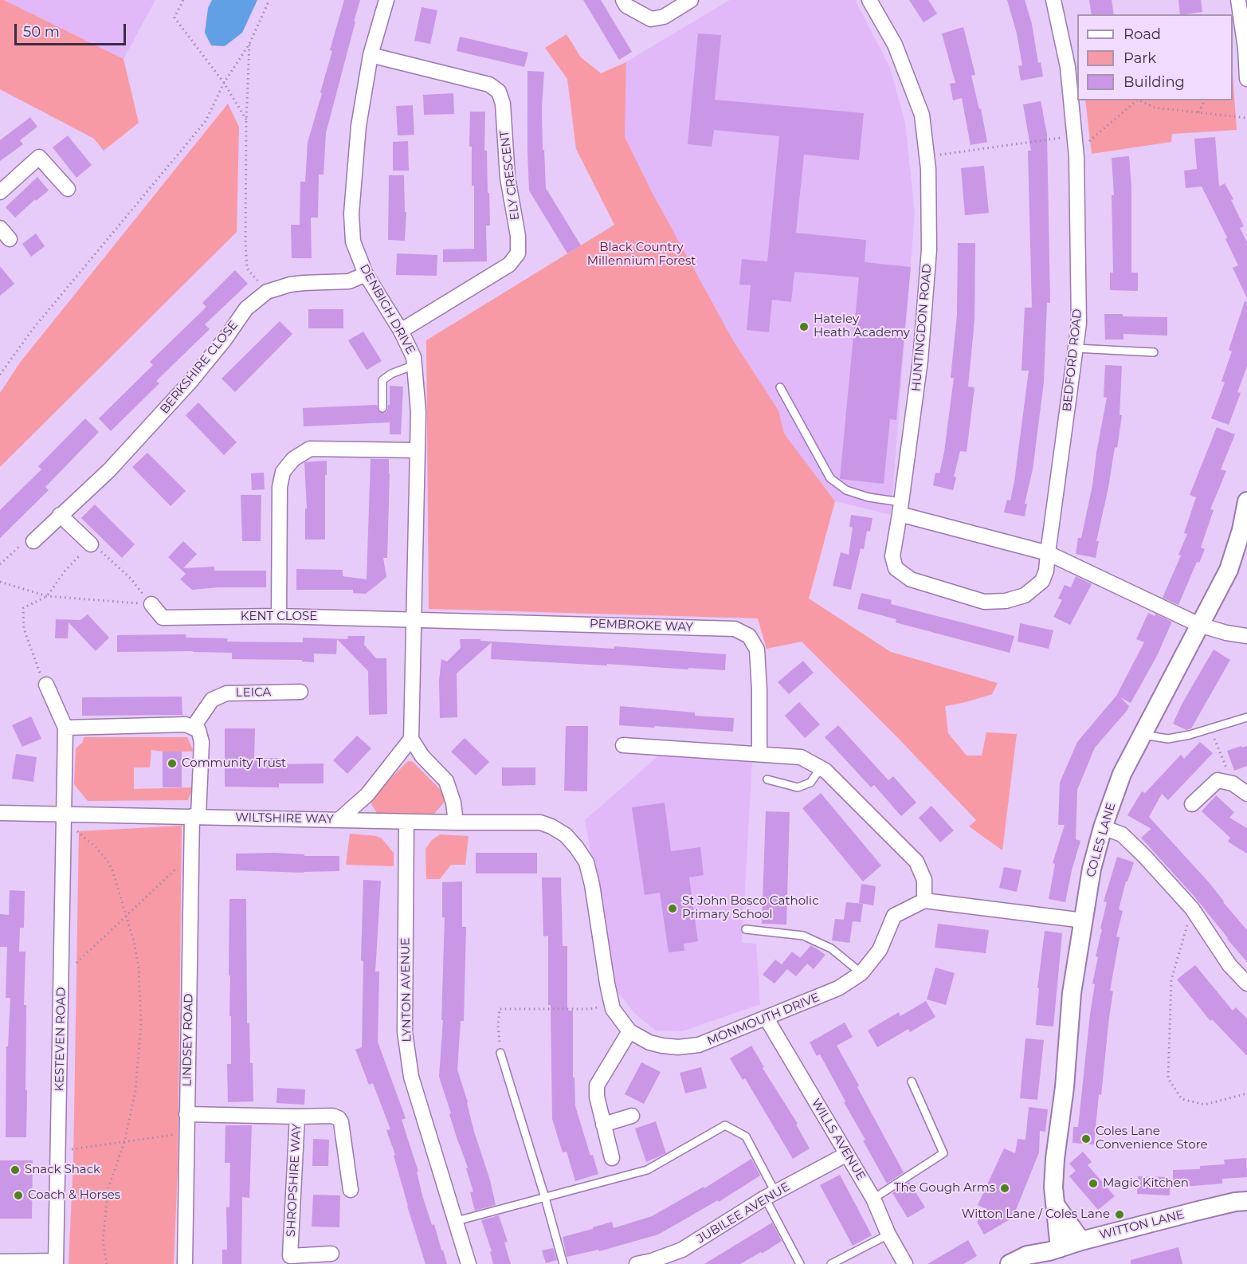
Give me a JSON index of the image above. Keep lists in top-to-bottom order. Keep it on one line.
{"streets":{"street":["ELY CRESCENT","DENBIGH DRIVE","HUNTINGDON ROAD","BEDFORD ROAD","BERKSHIRE CLOSE","KENT CLOSE","PEMBROKE WAY","LEICA","WILTSHIRE WAY","COLES LANE","LYNTON AVENUE","MONMOUTH DRIVE","KESTEVEN ROAD","LINDSEY ROAD","WILLS AVENUE","SHROPSHIRE WAY","JUBILEE AVENUE","WITTON LANE"]},"crossings":[["ELY CRESCENT","DENBIGH DRIVE"],["DENBIGH DRIVE","BERKSHIRE CLOSE"],["DENBIGH DRIVE","KENT CLOSE"],["DENBIGH DRIVE","PEMBROKE WAY"],["HUNTINGDON ROAD","BEDFORD ROAD"],["KENT CLOSE","PEMBROKE WAY"],["LEICA","LINDSEY ROAD"],["WILTSHIRE WAY","LYNTON AVENUE"],["WILTSHIRE WAY","MONMOUTH DRIVE"],["WILTSHIRE WAY","KESTEVEN ROAD"],["WILTSHIRE WAY","LINDSEY ROAD"],["COLES LANE","WITTON LANE"],["MONMOUTH DRIVE","WILLS AVENUE"],["LINDSEY ROAD","SHROPSHIRE WAY"],["WILLS AVENUE","JUBILEE AVENUE"]],"parks":["Black Country Millennium Forest"],"places":["Hateley Heath Academy","Community Trust","St John Bosco Catholic Primary School","Coles Lane Convenience Store","Snack Shack","Magic Kitchen","The Gough Arms","Coach & Horses","Witton Lane / Coles Lane"],"legend":["Road","Park","Building"],"scale_bar":"50 m"}
